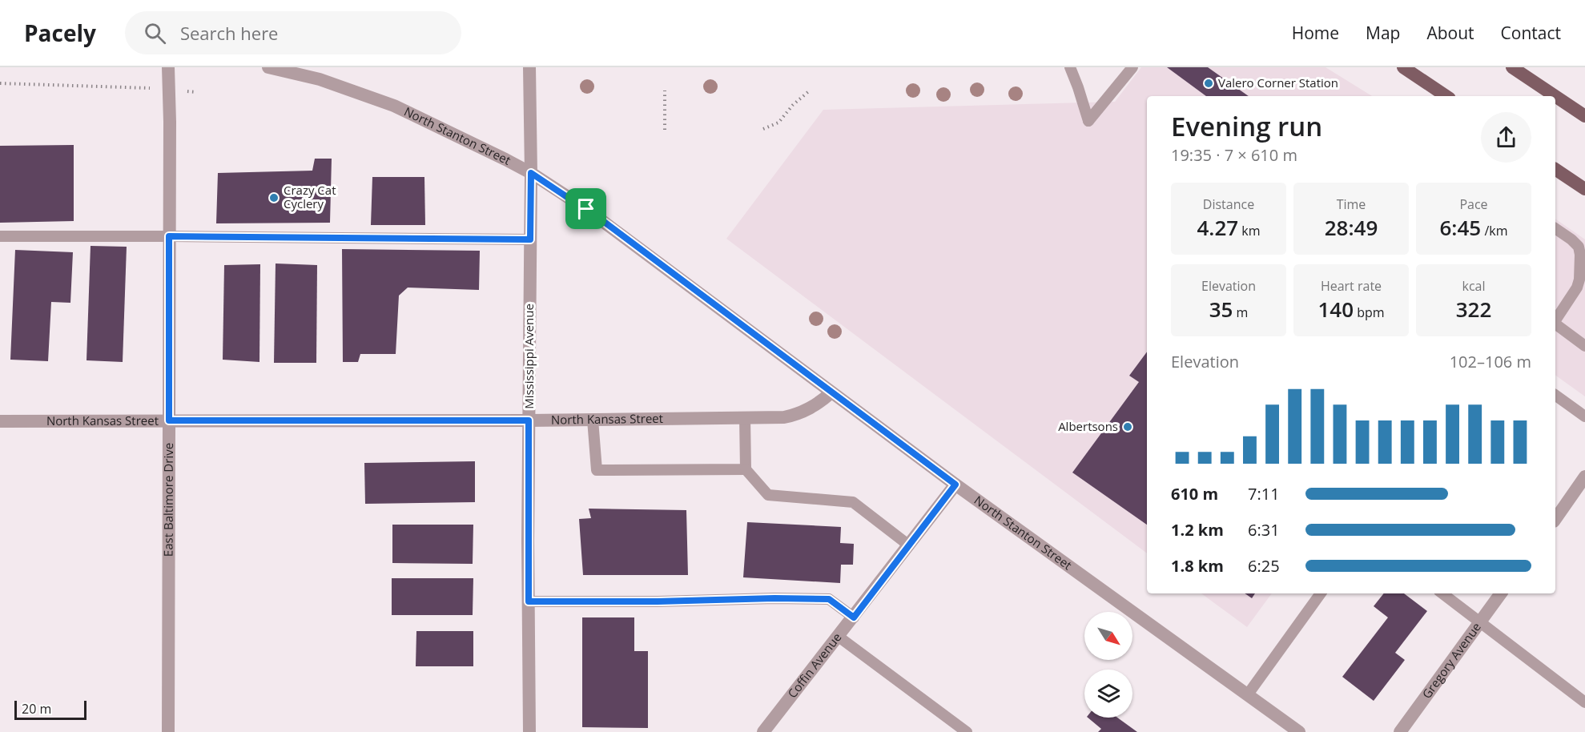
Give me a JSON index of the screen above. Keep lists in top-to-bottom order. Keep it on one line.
{"streets":{"street":["North Stanton Street","Mississippi Avenue","North Kansas Street","East Baltimore Drive","Gregory Avenue","Coffin Avenue"]},"crossings":[["North Stanton Street","Mississippi Avenue"],["North Stanton Street","North Kansas Street"],["North Stanton Street","Coffin Avenue"],["Mississippi Avenue","North Kansas Street"],["North Kansas Street","East Baltimore Drive"]],"places":["Valero Corner Station","Crazy Cat Cyclery","Albertsons"],"scale_bar":"20 m","north":"bottom right","page":{"header":"Pacely","search":"Search here","nav":["Home","Map","About","Contact"],"heading":["Evening run","19:35 · 7 × 610 m"],"stats":[["Distance","4.27 km"],["Time","28:49"],["Pace","6:45 /km"],["Elevation","35 m"],["Heart rate","140 bpm"],["kcal","322"]],"chart":["Elevation","102–106 m"],"list":[{"name":"610 m","note":"7:11"},{"name":"1.2 km","note":"6:31"},{"name":"1.8 km","note":"6:25"}],"scale":"20 m"}}
